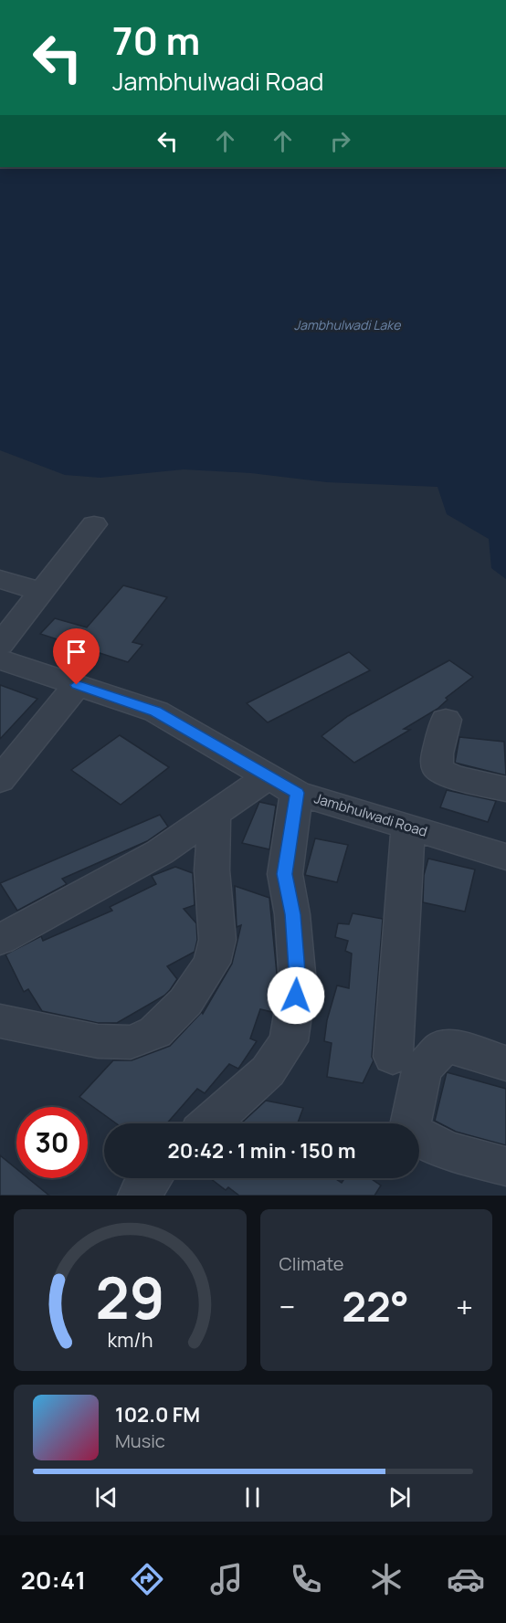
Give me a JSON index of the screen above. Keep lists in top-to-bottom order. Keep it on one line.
{"streets":{"street":["Jambhulwadi Road"]},"water":["Jambhulwadi Lake"],"page":{"turn":["70 m","Jambhulwadi Road"],"limit":"30","trip":"20:42 · 1 min · 150 m","tile":"Climate","heat":["−","22°","+"],"song":["102.0 FM","Music"],"tabs":"20:41","gauge":["29","km/h"]}}
